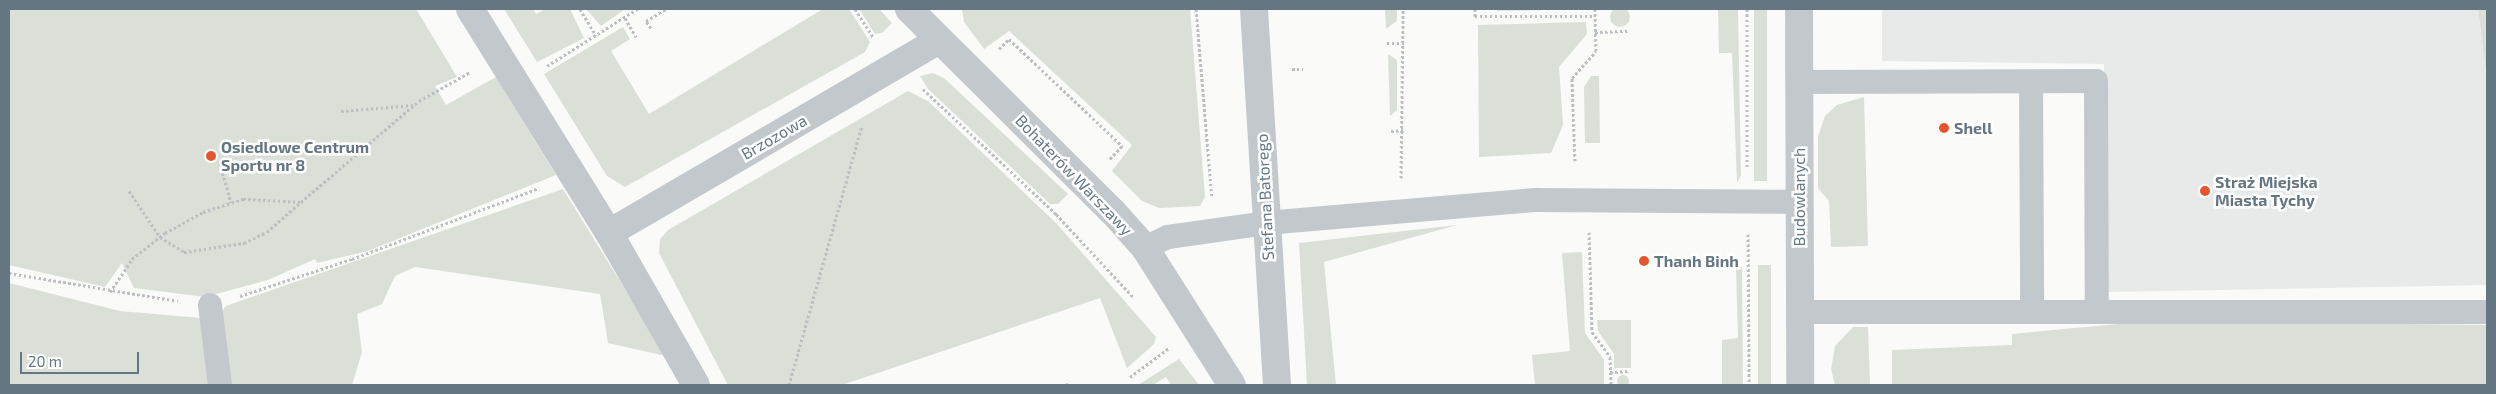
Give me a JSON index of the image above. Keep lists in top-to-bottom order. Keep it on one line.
{"streets":{"street":["Brzozowa","Bohaterów Warszawy","Stefana Batorego","Budowlanych"]},"crossings":[["Brzozowa","Bohaterów Warszawy"]],"places":["Shell","Osiedlowe Centrum Sportu nr 8","Straż Miejska Miasta Tychy","Thanh Binh"],"scale_bar":"20 m"}
